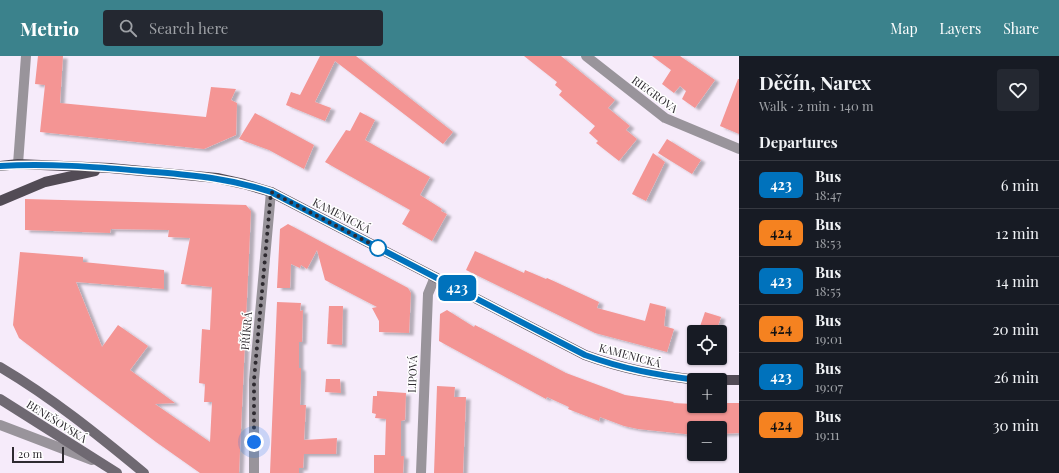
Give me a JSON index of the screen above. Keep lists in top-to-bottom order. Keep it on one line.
{"streets":{"main road":["KAMENICKÁ","BENEŠOVSKÁ"],"street":["RIEGROVA","PŘÍKRÁ","LIPOVÁ"]},"crossings":[["KAMENICKÁ","PŘÍKRÁ"],["KAMENICKÁ","LIPOVÁ"]],"lines":["bus line 423"],"scale_bar":"20 m","page":{"header":"Metrio","search":"Search here","nav":["Map","Layers","Share"],"on_map":"423","heading":[["Děčín, Narex","Walk · 2 min · 140 m"],"Departures"],"list":[{"mark":"423","name":"Bus","note":"18:47","value":"6 min"},{"mark":"424","name":"Bus","note":"18:53","value":"12 min"},{"mark":"423","name":"Bus","note":"18:55","value":"14 min"},{"mark":"424","name":"Bus","note":"19:01","value":"20 min"},{"mark":"423","name":"Bus","note":"19:07","value":"26 min"},{"mark":"424","name":"Bus","note":"19:11","value":"30 min"}],"map_buttons":["+","−"],"scale":"20 m"}}
